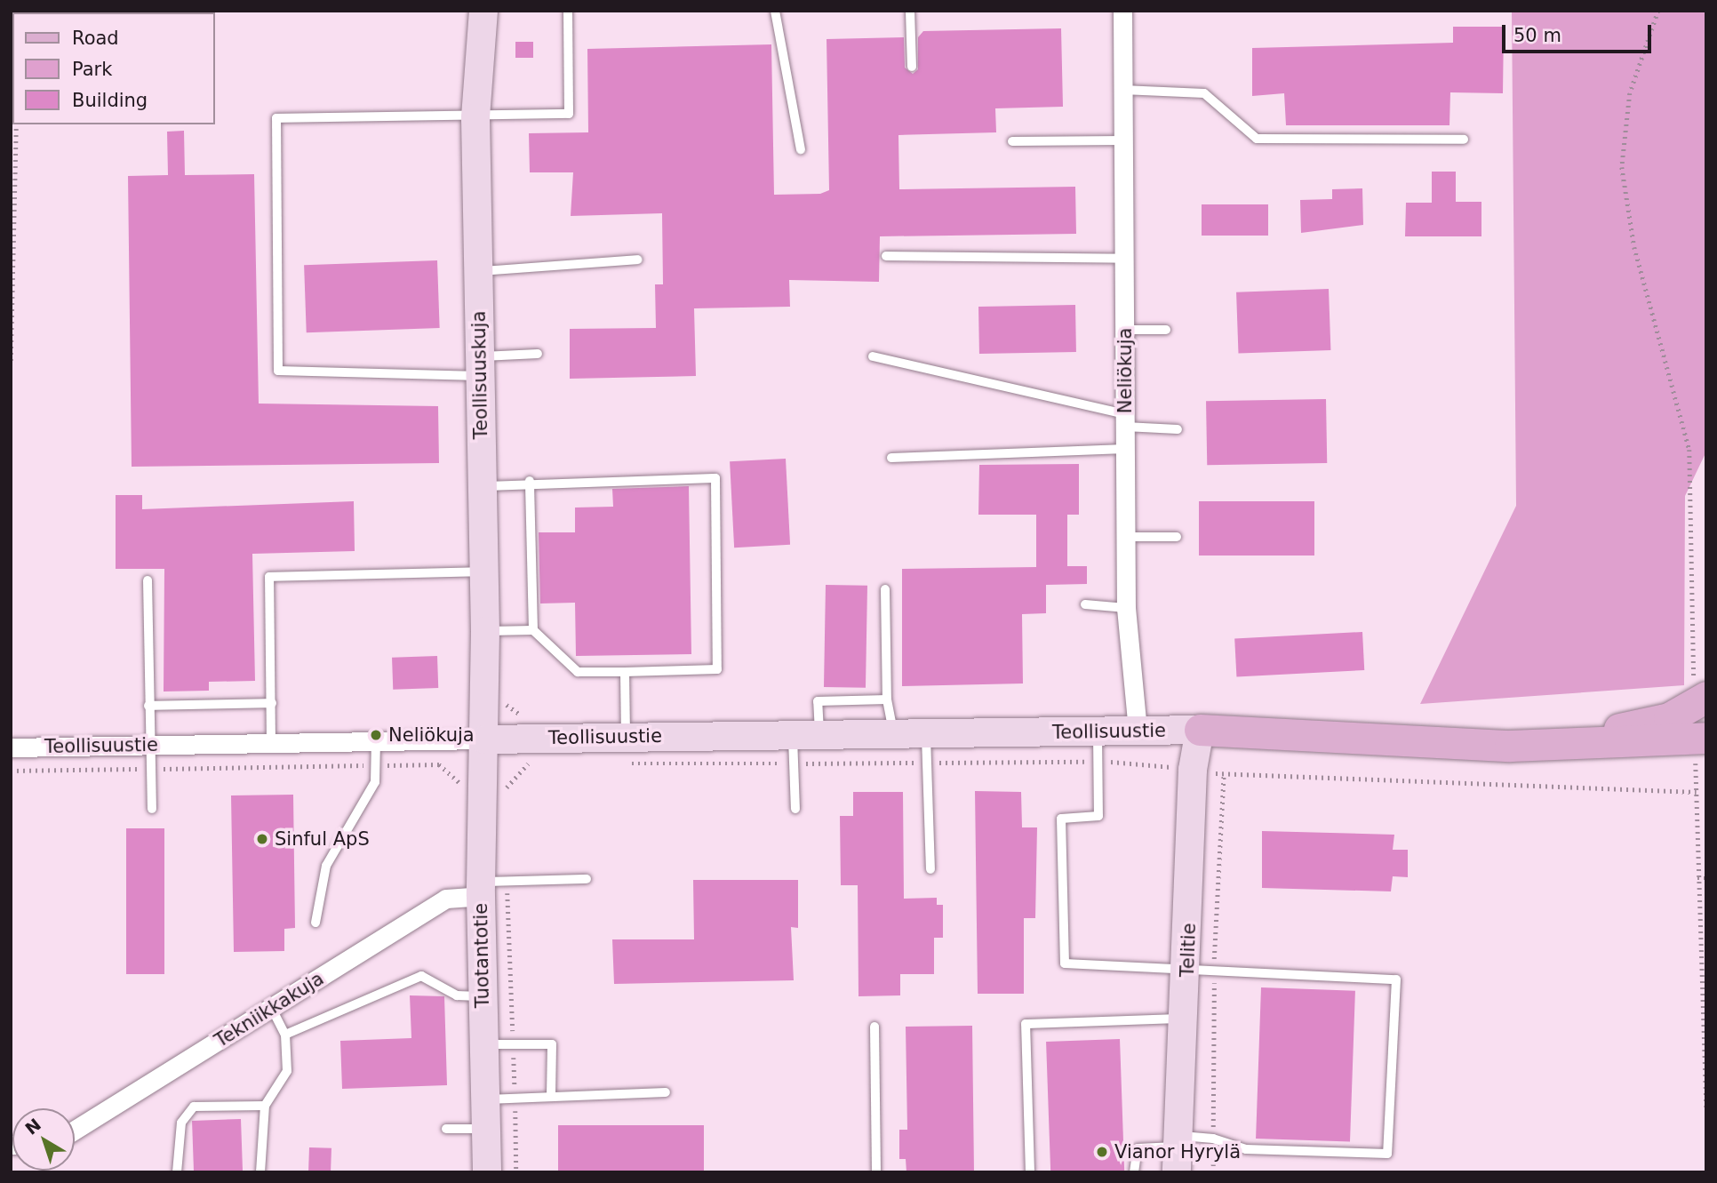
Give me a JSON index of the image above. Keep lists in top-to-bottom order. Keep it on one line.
{"streets":{"street":["Neliökuja","Teollisuuskuja","Teollisuustie","Telitie","Tuotantotie","Tekniikkakuja"]},"crossings":[["Neliökuja","Teollisuustie"],["Teollisuuskuja","Teollisuustie"],["Teollisuuskuja","Tuotantotie"],["Teollisuustie","Telitie"],["Teollisuustie","Tuotantotie"],["Tuotantotie","Tekniikkakuja"]],"places":["Neliökuja","Sinful ApS","Vianor Hyrylä"],"legend":["Road","Park","Building"],"scale_bar":"50 m","north":"top left"}
